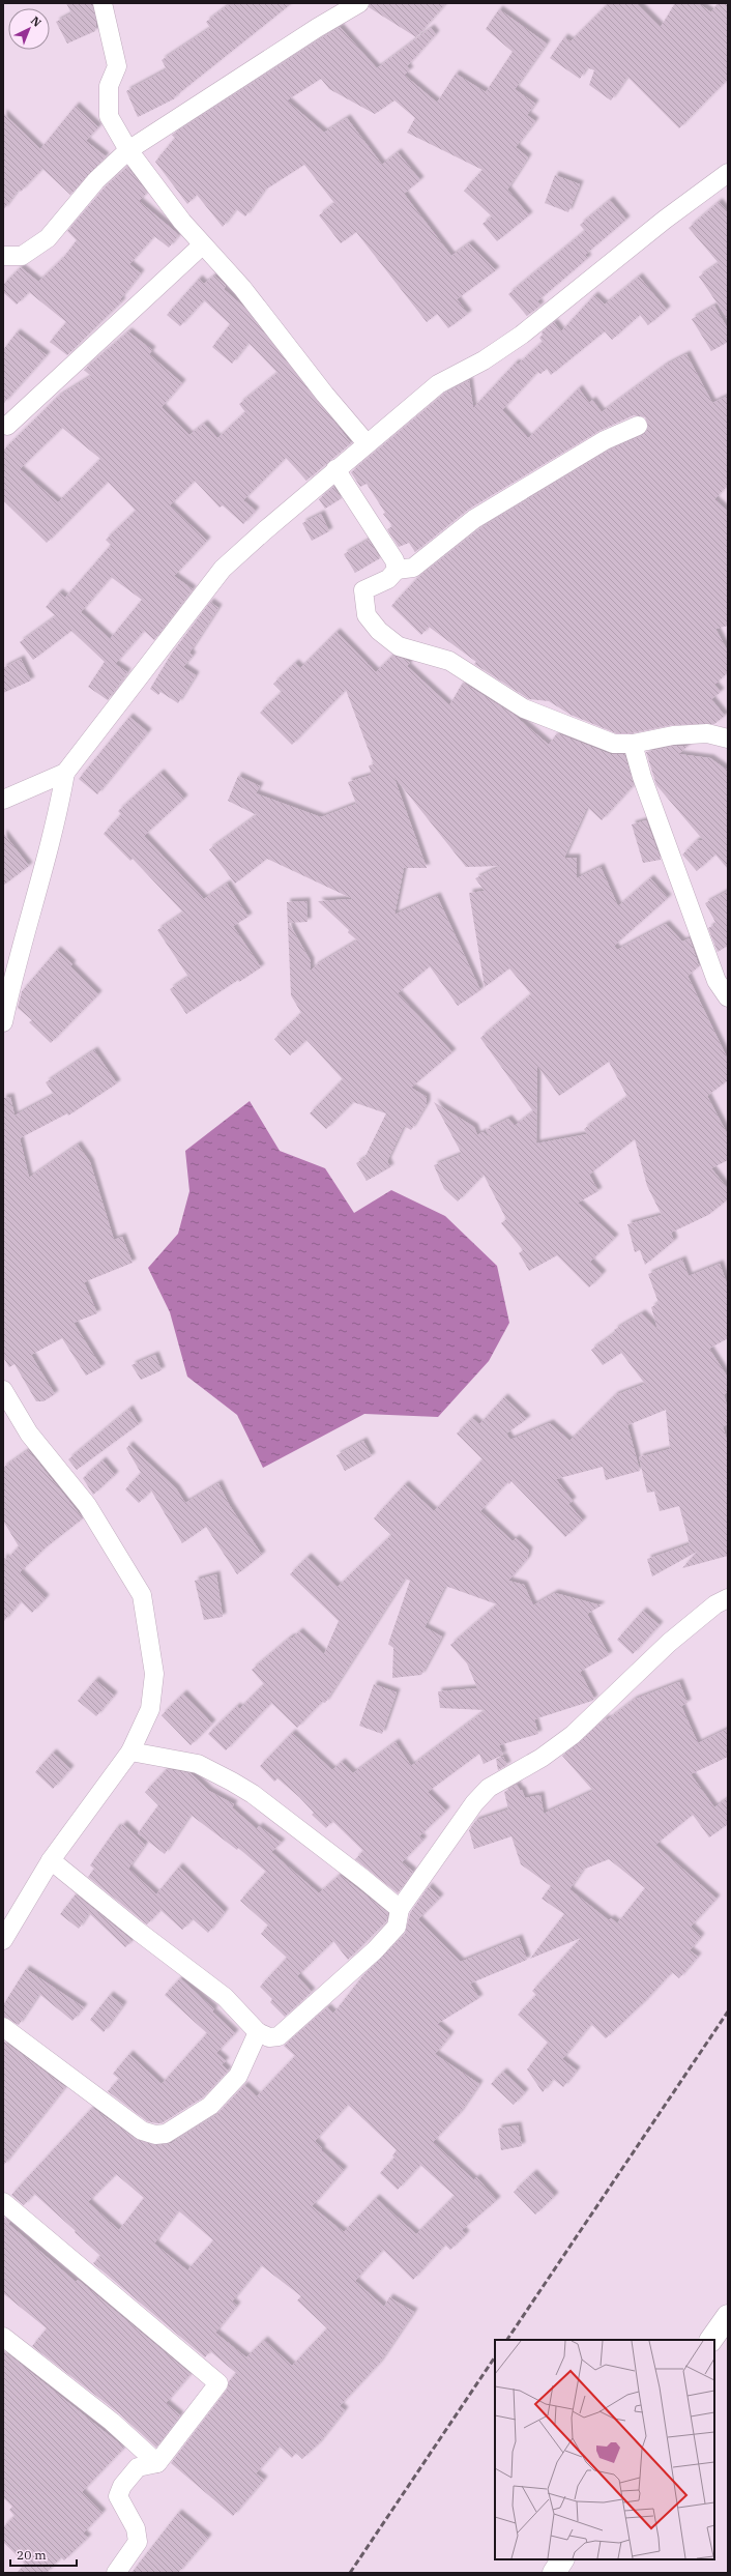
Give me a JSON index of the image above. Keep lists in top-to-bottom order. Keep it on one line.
{"scale_bar":"20 m","north":"top right"}
